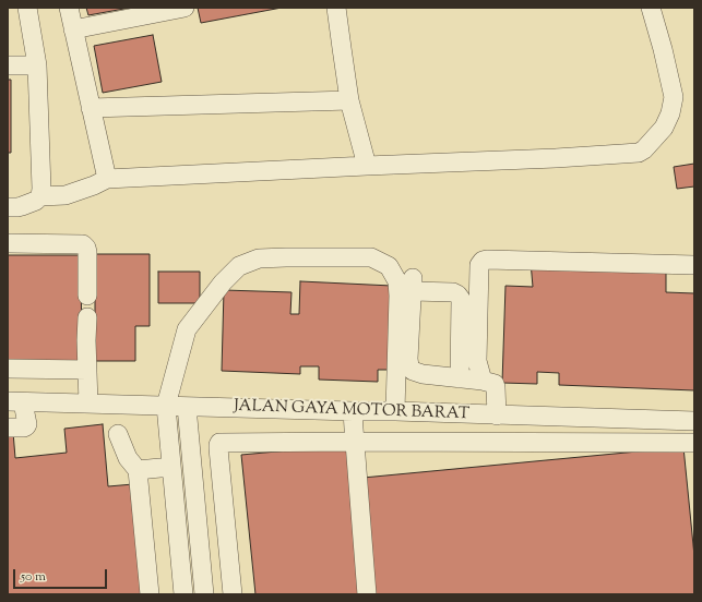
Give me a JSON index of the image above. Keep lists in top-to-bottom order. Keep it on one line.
{"streets":{"street":["JALAN GAYA MOTOR BARAT"]},"scale_bar":"50 m"}
